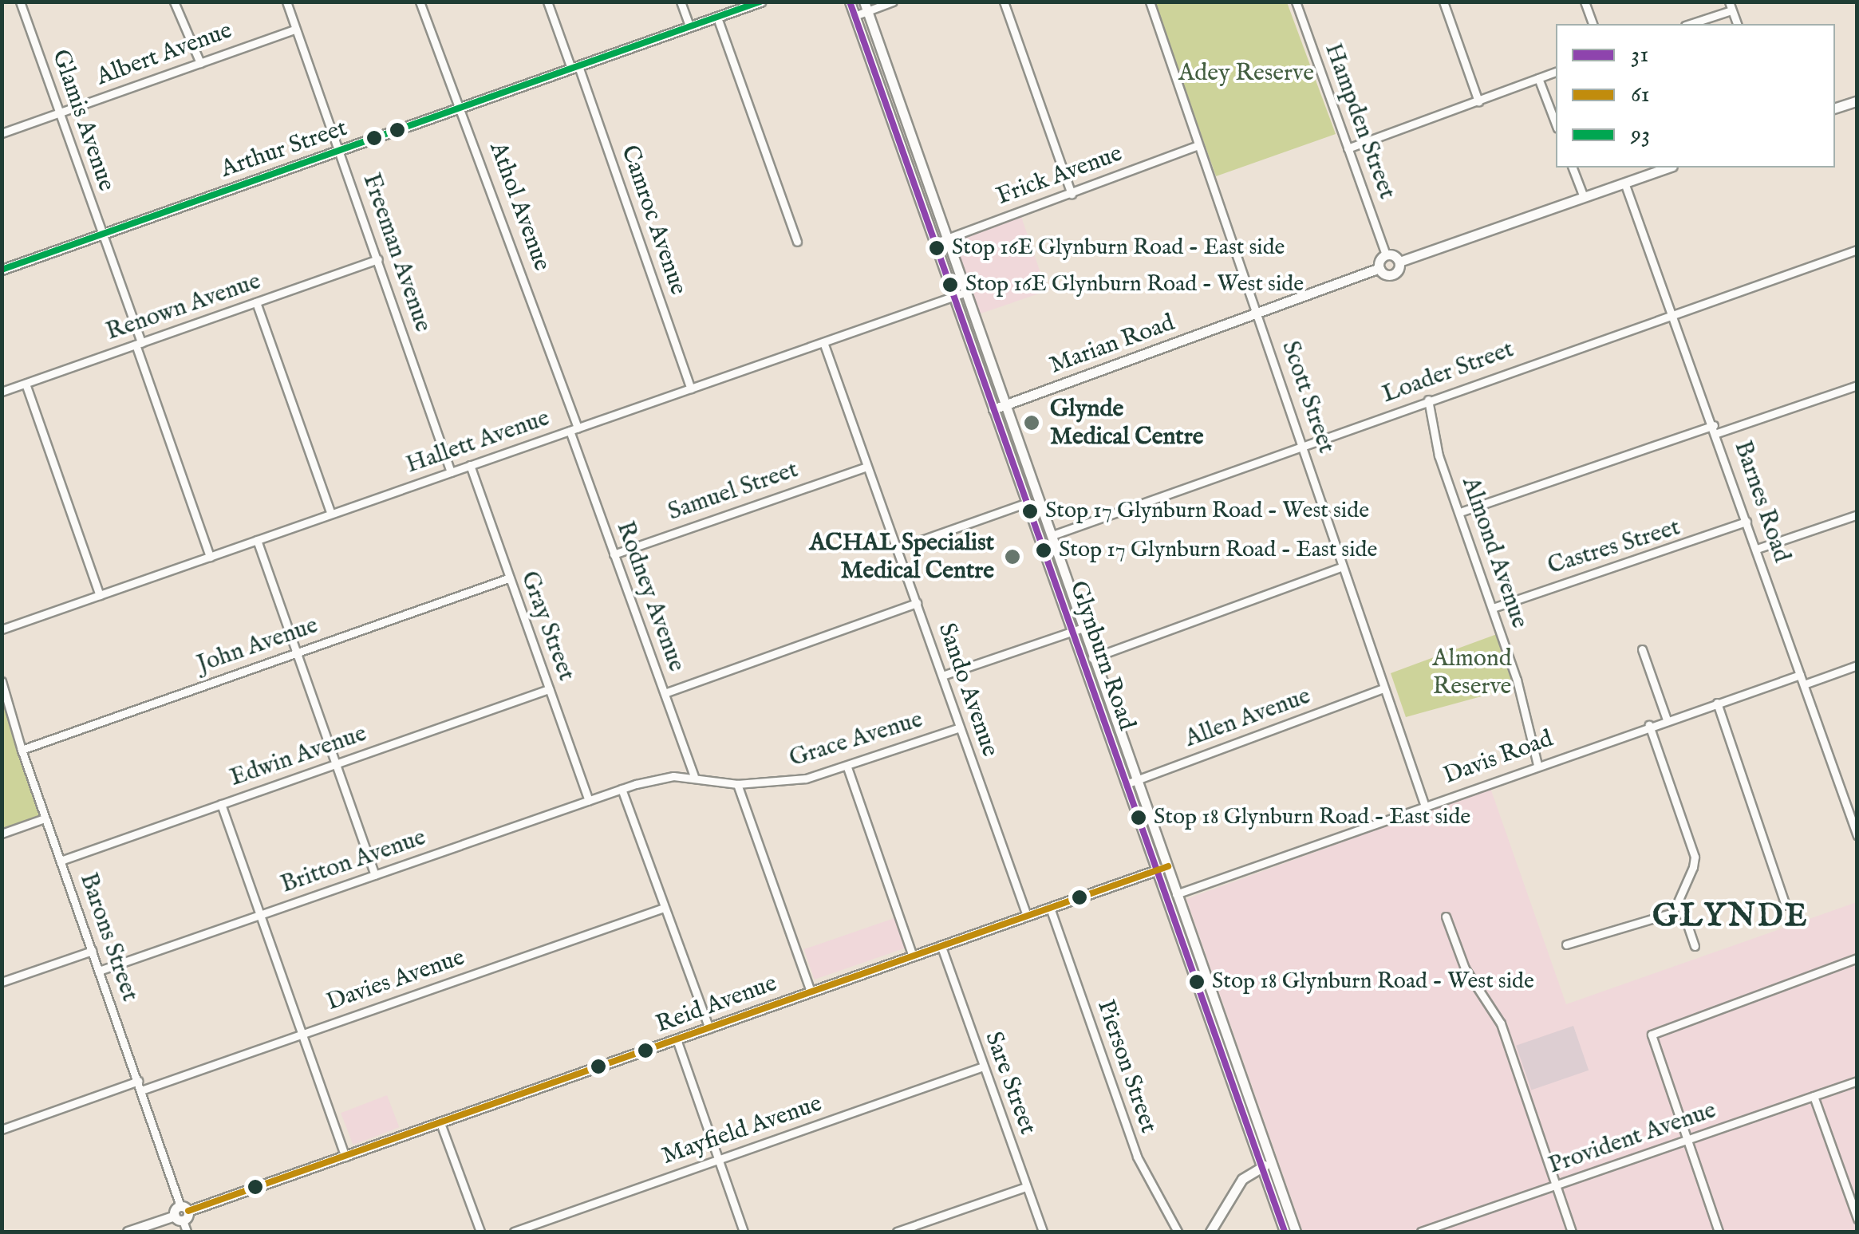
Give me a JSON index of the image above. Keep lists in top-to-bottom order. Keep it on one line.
{"streets":{"street":["Albert Avenue","Glamis Avenue","Hampden Street","Arthur Street","Frick Avenue","Athol Avenue","Camroc Avenue","Freeman Avenue","Renown Avenue","Marian Road","Loader Street","Scott Street","Hallett Avenue","Samuel Street","Barnes Road","Castres Street","Almond Avenue","Rodney Avenue","Gray Street","John Avenue","Glynburn Road","Sando Avenue","Allen Avenue","Grace Avenue","Edwin Avenue","Davis Road","Britton Avenue","Barons Street","Davies Avenue","Reid Avenue","Pierson Street","Sare Street","Mayfield Avenue","Provident Avenue"]},"crossings":[["Albert Avenue","Glamis Avenue"],["Albert Avenue","Freeman Avenue"],["Glamis Avenue","Arthur Street"],["Glamis Avenue","Renown Avenue"],["Glamis Avenue","Hallett Avenue"],["Arthur Street","Athol Avenue"],["Arthur Street","Camroc Avenue"],["Arthur Street","Freeman Avenue"],["Frick Avenue","Scott Street"],["Frick Avenue","Glynburn Road"],["Athol Avenue","Hallett Avenue"],["Athol Avenue","Rodney Avenue"],["Camroc Avenue","Hallett Avenue"],["Freeman Avenue","Renown Avenue"],["Freeman Avenue","Hallett Avenue"],["Marian Road","Scott Street"],["Marian Road","Glynburn Road"],["Loader Street","Scott Street"],["Loader Street","Barnes Road"],["Loader Street","Almond Avenue"],["Loader Street","Glynburn Road"],["Scott Street","Allen Avenue"],["Scott Street","Davis Road"],["Hallett Avenue","Rodney Avenue"],["Hallett Avenue","Gray Street"],["Hallett Avenue","Glynburn Road"],["Hallett Avenue","Sando Avenue"],["Samuel Street","Rodney Avenue"],["Samuel Street","Sando Avenue"],["Barnes Road","Castres Street"],["Barnes Road","Davis Road"],["Castres Street","Almond Avenue"],["Almond Avenue","Davis Road"],["Rodney Avenue","Grace Avenue"],["Gray Street","John Avenue"],["Gray Street","Edwin Avenue"],["Gray Street","Britton Avenue"],["John Avenue","Barons Street"],["Glynburn Road","Allen Avenue"],["Glynburn Road","Davis Road"],["Glynburn Road","Reid Avenue"],["Sando Avenue","Grace Avenue"],["Sando Avenue","Reid Avenue"],["Grace Avenue","Britton Avenue"],["Edwin Avenue","Barons Street"],["Britton Avenue","Barons Street"],["Barons Street","Davies Avenue"],["Barons Street","Reid Avenue"],["Reid Avenue","Pierson Street"],["Reid Avenue","Sare Street"],["Sare Street","Mayfield Avenue"]],"districts":["GLYNDE"],"parks":["Adey Reserve","Almond Reserve"],"places":["Stop 16E Glynburn Road - East side","Stop 16E Glynburn Road - West side","Glynde Medical Centre","Stop 17 Glynburn Road - West side","Stop 17 Glynburn Road - East side","ACHAL Specialist Medical Centre","Stop 18 Glynburn Road - East side","Stop 18 Glynburn Road - West side"],"lines":["transit line 31","transit line 93","transit line 61"],"legend":["31","61","93"]}
